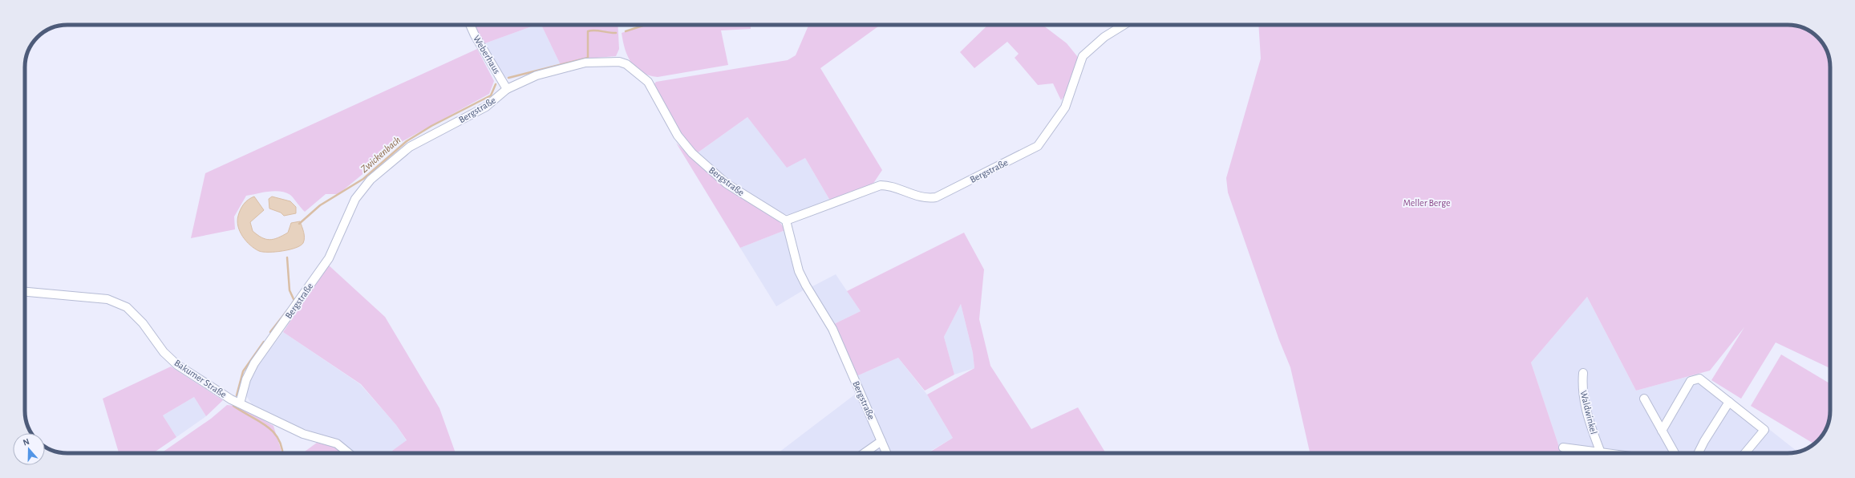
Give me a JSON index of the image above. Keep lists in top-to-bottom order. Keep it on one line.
{"streets":{"street":["Weberhaus","Bergstraße","Bakumer Straße","Waldwinkel"]},"crossings":[["Weberhaus","Bergstraße"],["Bergstraße","Bakumer Straße"]],"water":["Zwickenbach"],"parks":["Meller Berge"],"north":"top"}
